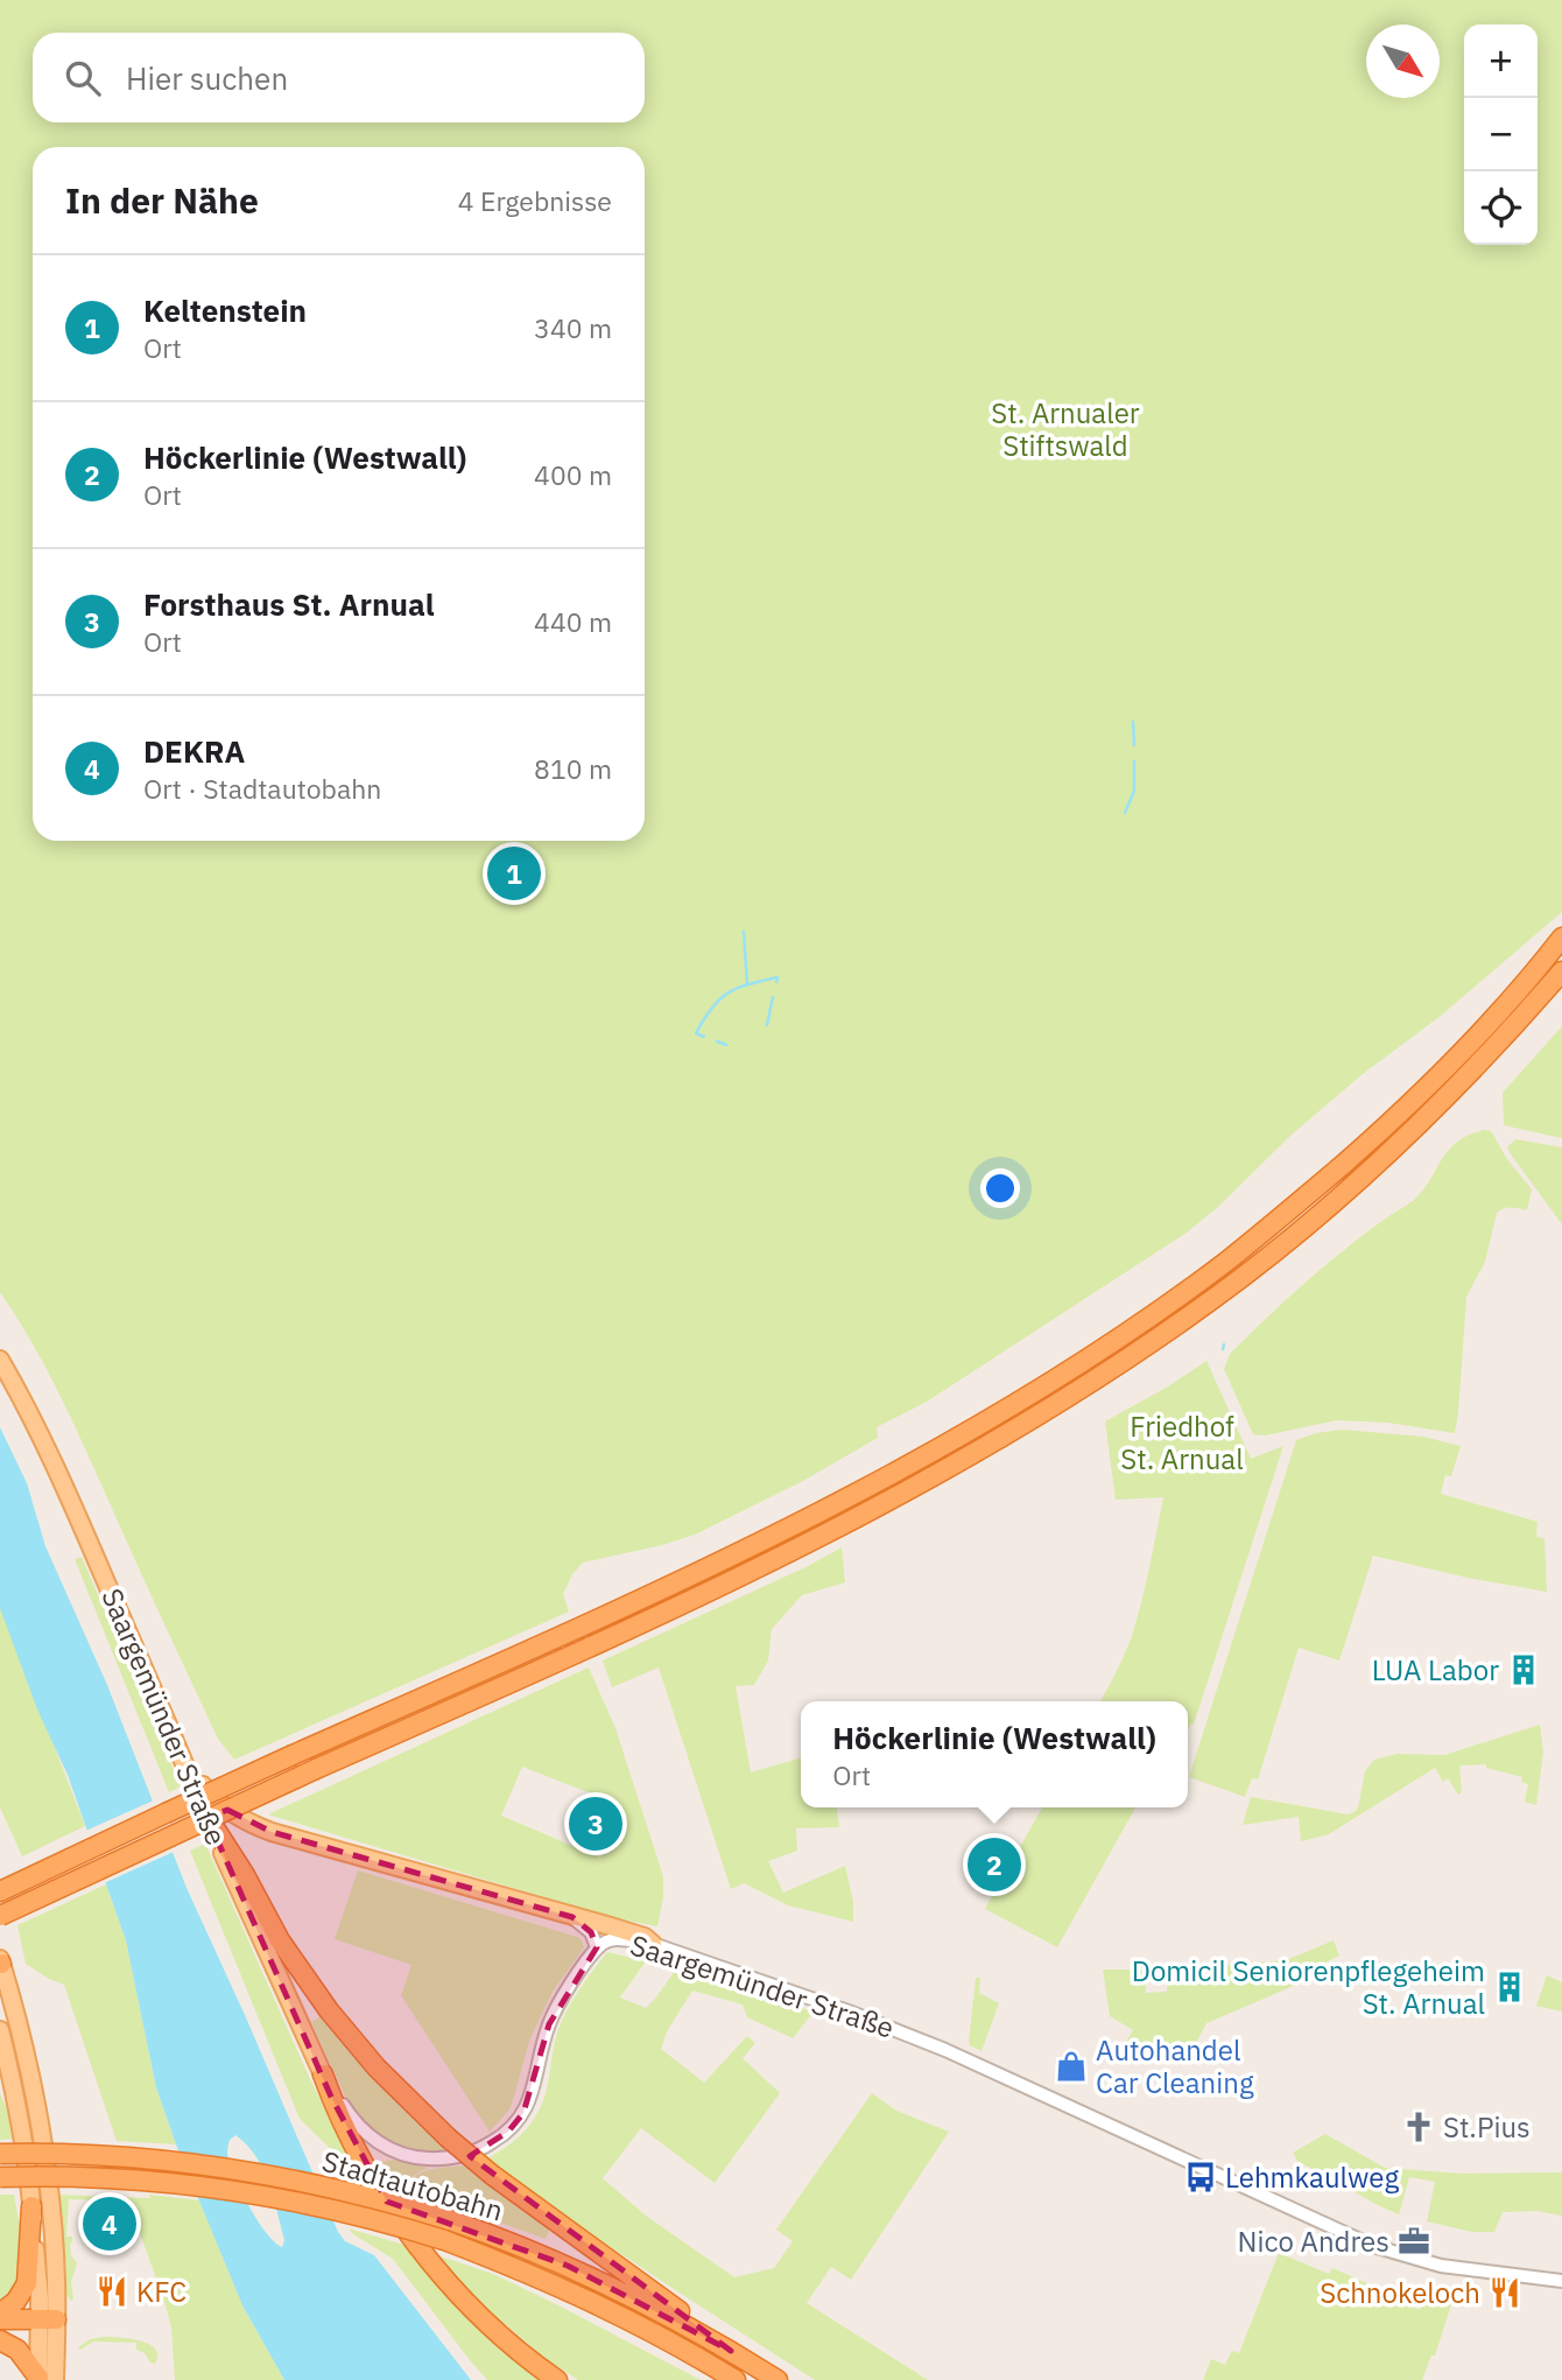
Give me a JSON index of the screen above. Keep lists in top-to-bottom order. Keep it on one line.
{"streets":{"highway":["Stadtautobahn"],"main road":["Saargemünder Straße"]},"parks":["St. Arnualer Stiftswald","Friedhof St. Arnual"],"places":{"building":["LUA Labor","Domicil Seniorenpflegeheim St. Arnual"],"shop":["Autohandel Car Cleaning"],"church":["St.Pius"],"bus stop":["Lehmkaulweg"],"office":["Nico Andres"],"restaurant":["KFC","Schnokeloch"]},"north":"bottom right","page":{"map_buttons":["+","−"],"search":"Hier suchen","heading":["In der Nähe","4 Ergebnisse"],"list":[{"mark":"1","name":"Keltenstein","note":"Ort","value":"340 m"},{"mark":"2","name":"Höckerlinie (Westwall)","note":"Ort","value":"400 m"},{"mark":"3","name":"Forsthaus St. Arnual","note":"Ort","value":"440 m"},{"mark":"4","name":"DEKRA","note":"Ort · Stadtautobahn","value":"810 m"}],"pins":["1","3","2","4"],"popup":["Höckerlinie (Westwall)","Ort"]}}
